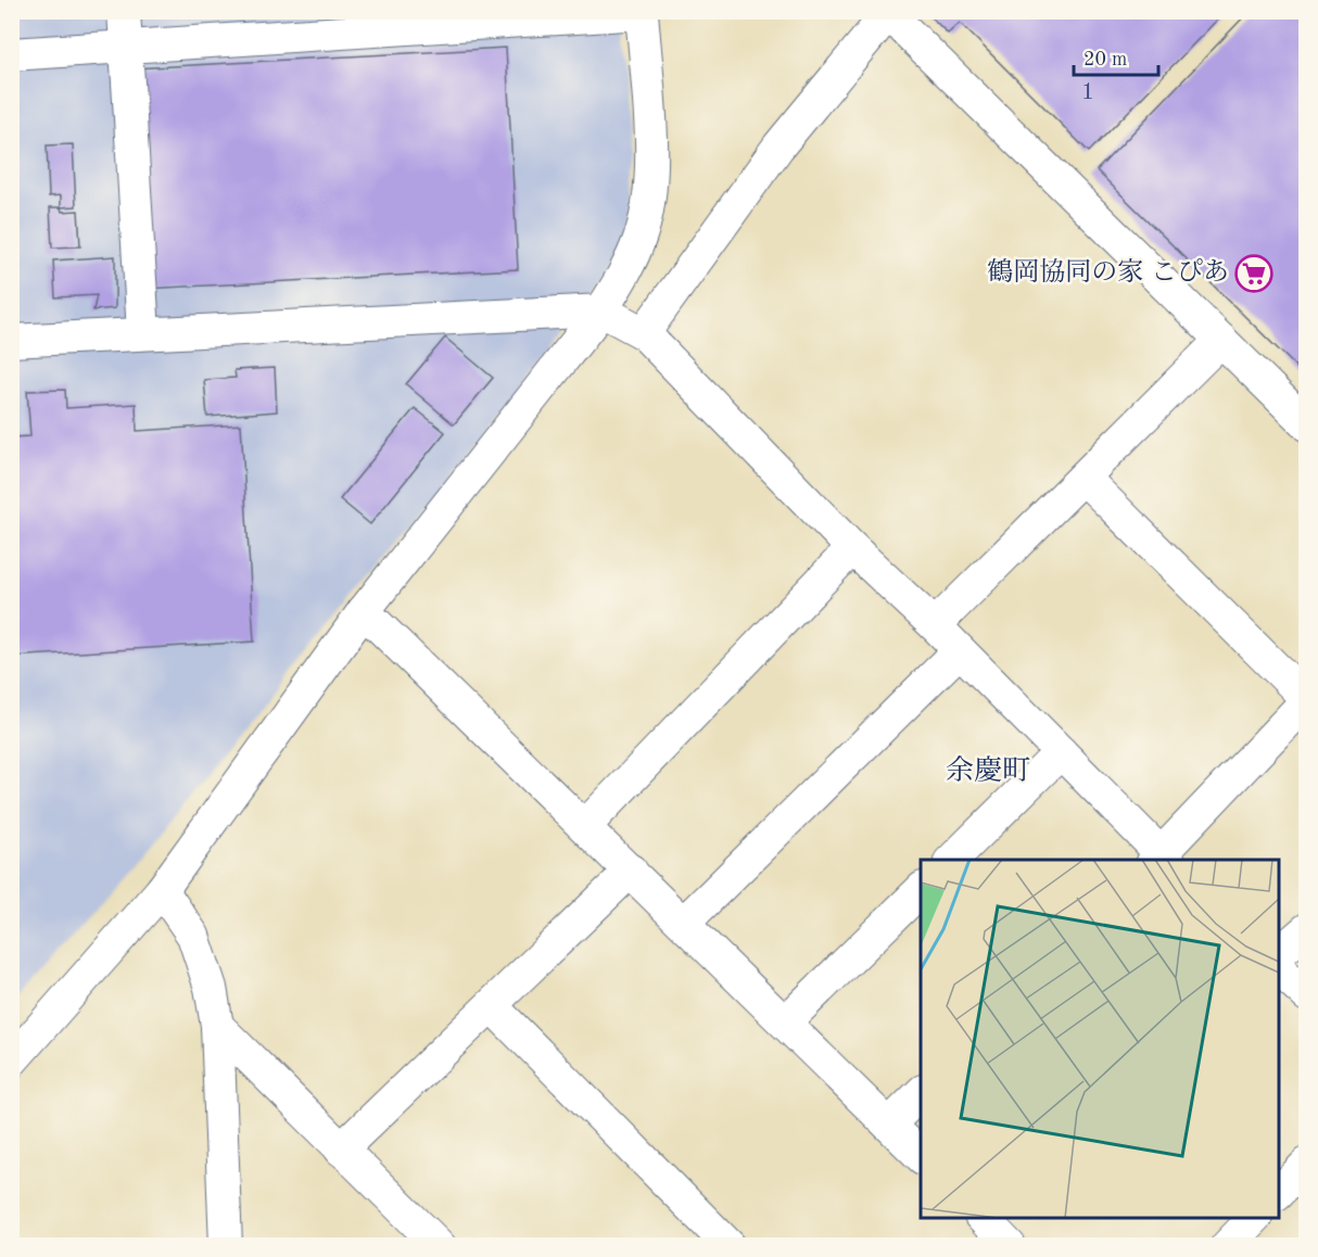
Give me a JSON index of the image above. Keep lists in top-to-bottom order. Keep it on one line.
{"districts":["余慶町"],"places":{"supermarket":["鶴岡協同の家 こぴあ"]},"house_numbers":["1"],"scale_bar":"20 m"}
